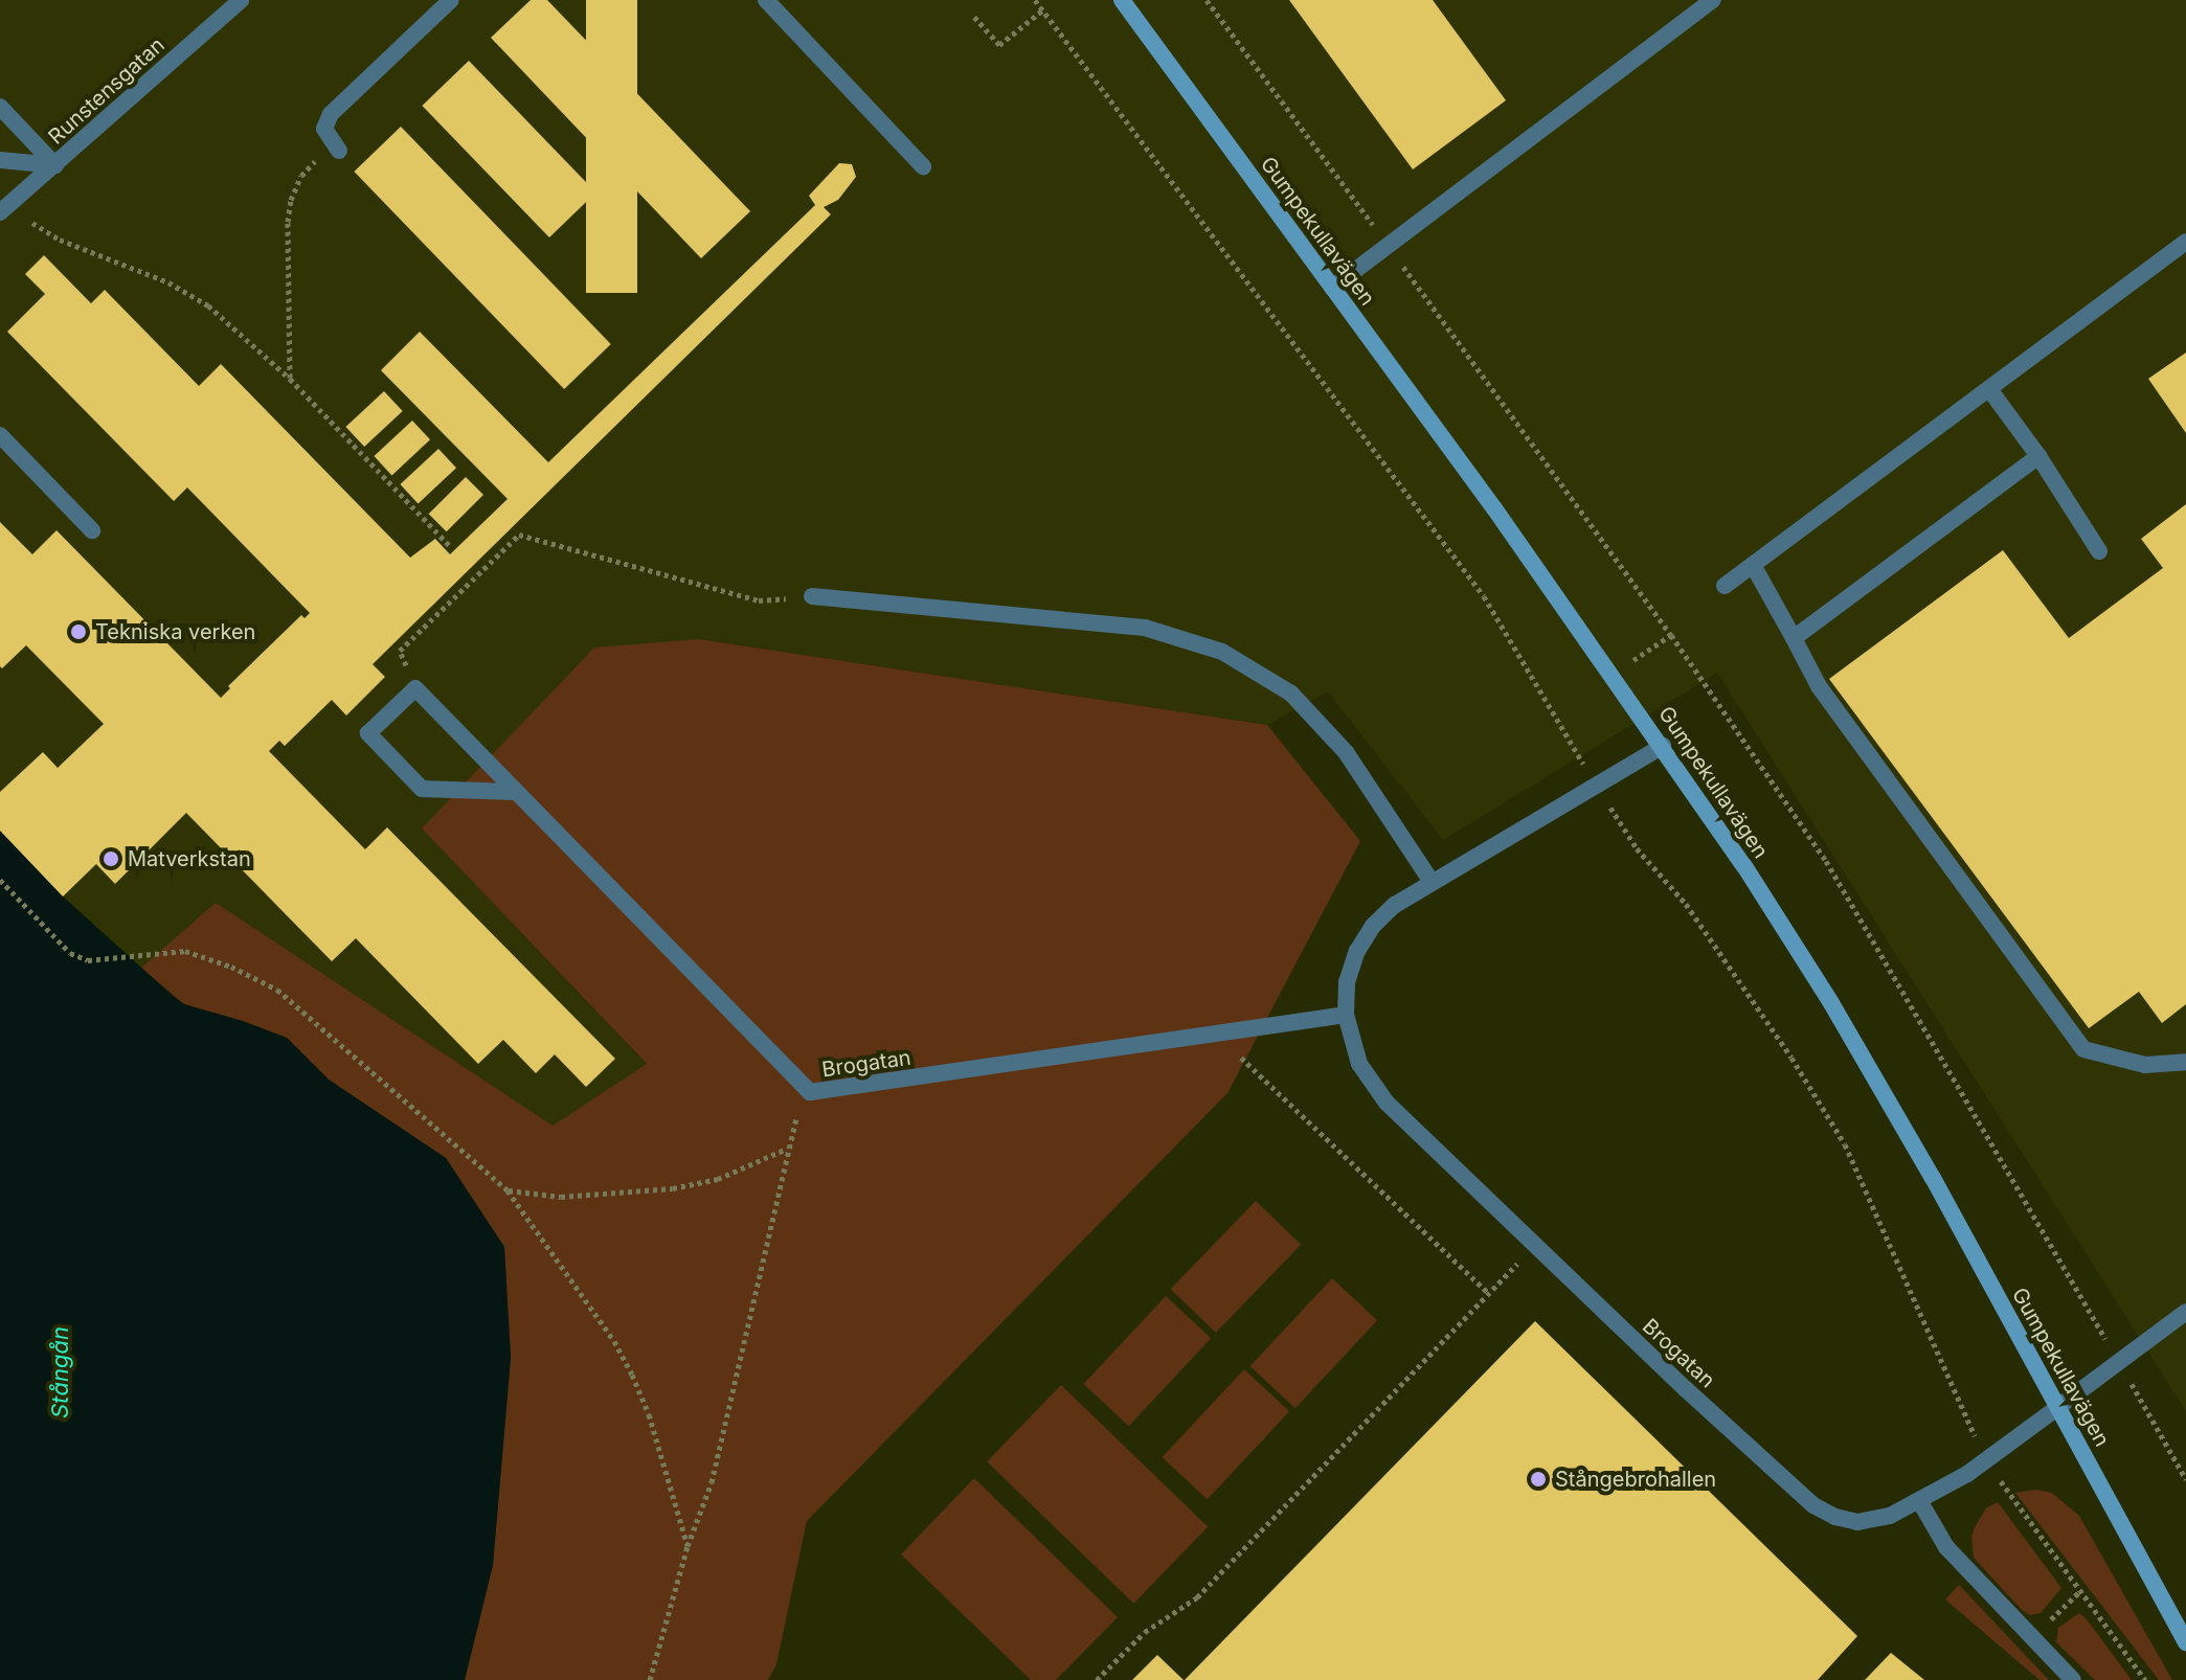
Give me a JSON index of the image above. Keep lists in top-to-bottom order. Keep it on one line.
{"streets":{"street":["Runstensgatan","Gumpekullavägen","Brogatan"]},"crossings":[["Gumpekullavägen","Brogatan"]],"water":["Stångån"],"places":["Tekniska verken","Matverkstan","Stångebrohallen"]}
